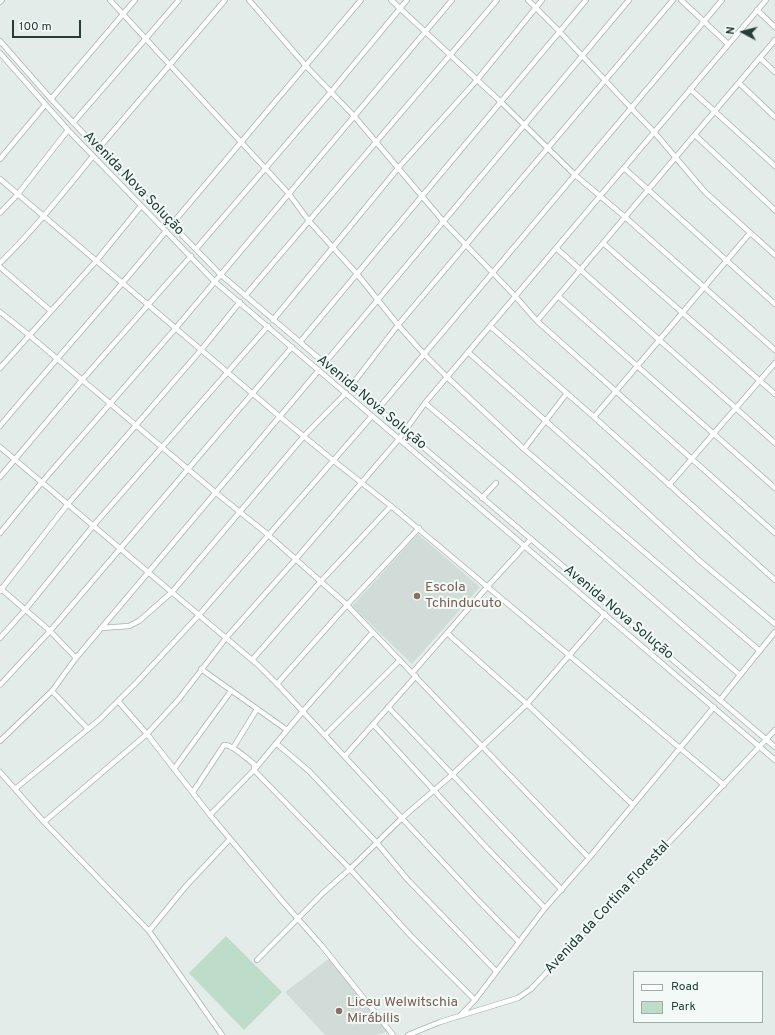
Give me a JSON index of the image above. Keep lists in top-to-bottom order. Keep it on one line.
{"streets":{"street":["Avenida Nova Solução","Avenida da Cortina Florestal"]},"crossings":[["Avenida Nova Solução","Avenida da Cortina Florestal"]],"places":["Escola Tchinducuto","Liceu Welwitschia Mirábilis"],"legend":["Road","Park"],"scale_bar":"100 m","north":"left"}
